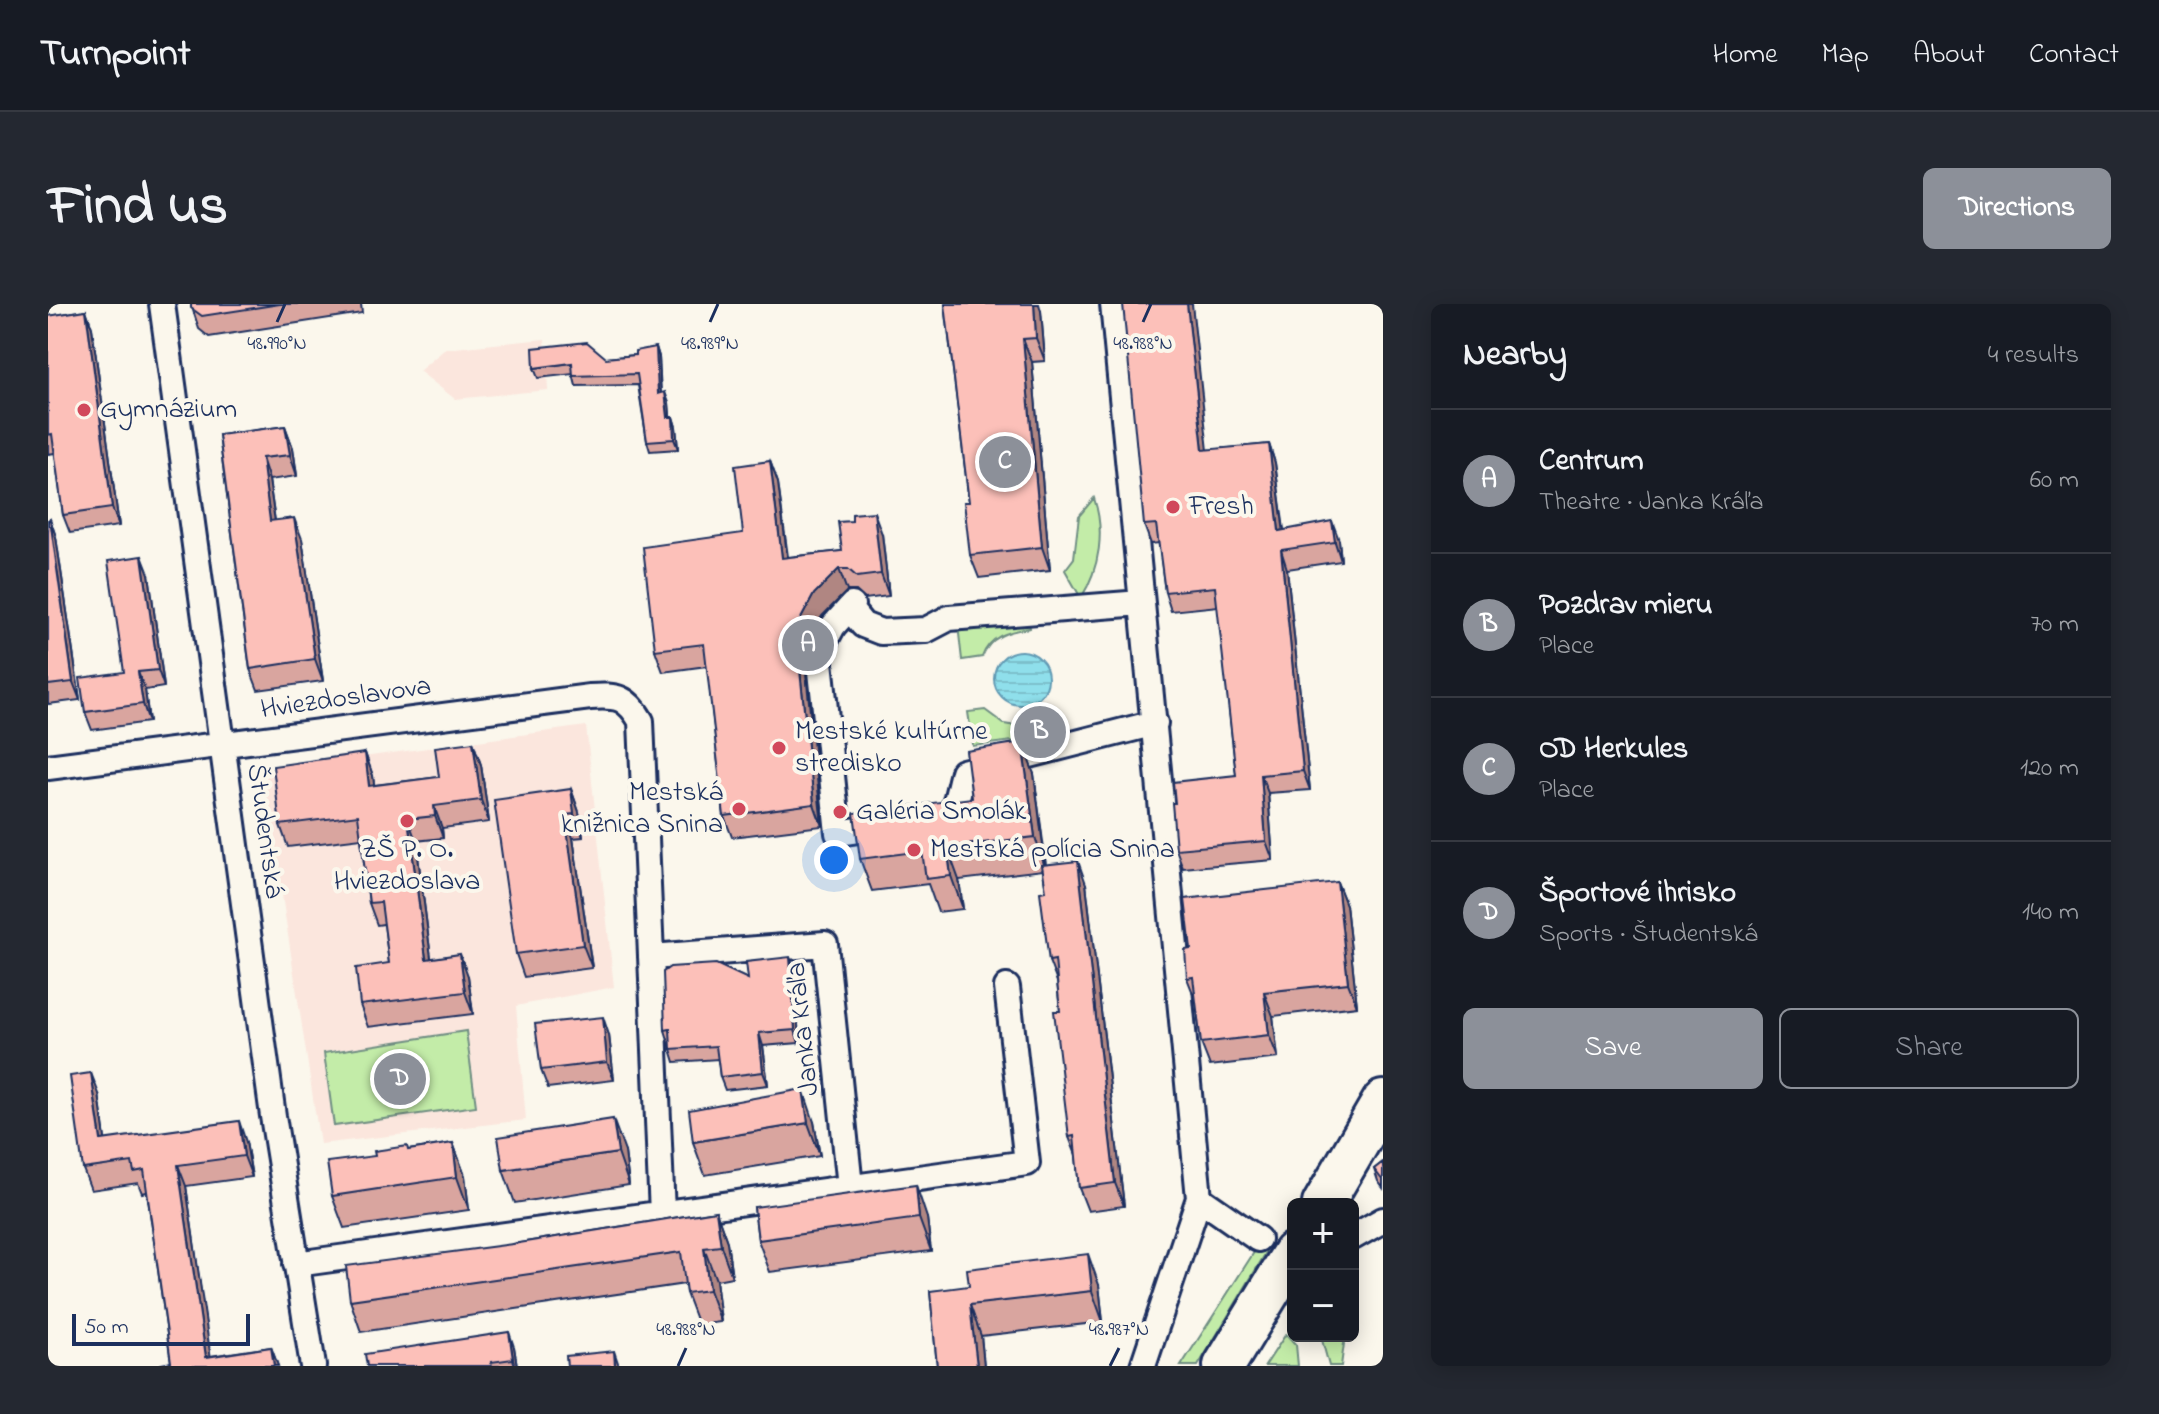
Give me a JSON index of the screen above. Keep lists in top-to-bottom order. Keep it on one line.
{"streets":{"street":["Hviezdoslavova","Študentská","Janka Kráľa"]},"crossings":[["Hviezdoslavova","Študentská"],["Hviezdoslavova","Janka Kráľa"]],"places":["Gymnázium","Fresh","Mestské kultúrne stredisko","Mestská knižnica Snina","Galéria Smolák","ZŠ P. O. Hviezdoslava","Mestská polícia Snina"],"scale_bar":"50 m","page":{"header":"Turnpoint","nav":["Home","Map","About","Contact"],"title":"Find us","buttons":["Directions",["Save","Share"]],"heading":["Nearby","4 results"],"list":[{"mark":"A","name":"Centrum","note":"Theatre · Janka Kráľa","value":"60 m"},{"mark":"B","name":"Pozdrav mieru","note":"Place","value":"70 m"},{"mark":"C","name":"OD Herkules","note":"Place","value":"120 m"},{"mark":"D","name":"Športové ihrisko","note":"Sports · Študentská","value":"140 m"}],"pins":["C","A","B","D"],"map_buttons":["+","−"],"scale":"50 m"},"coordinates":["48.989°N","48.988°N","48.990°N","48.987°N"]}
